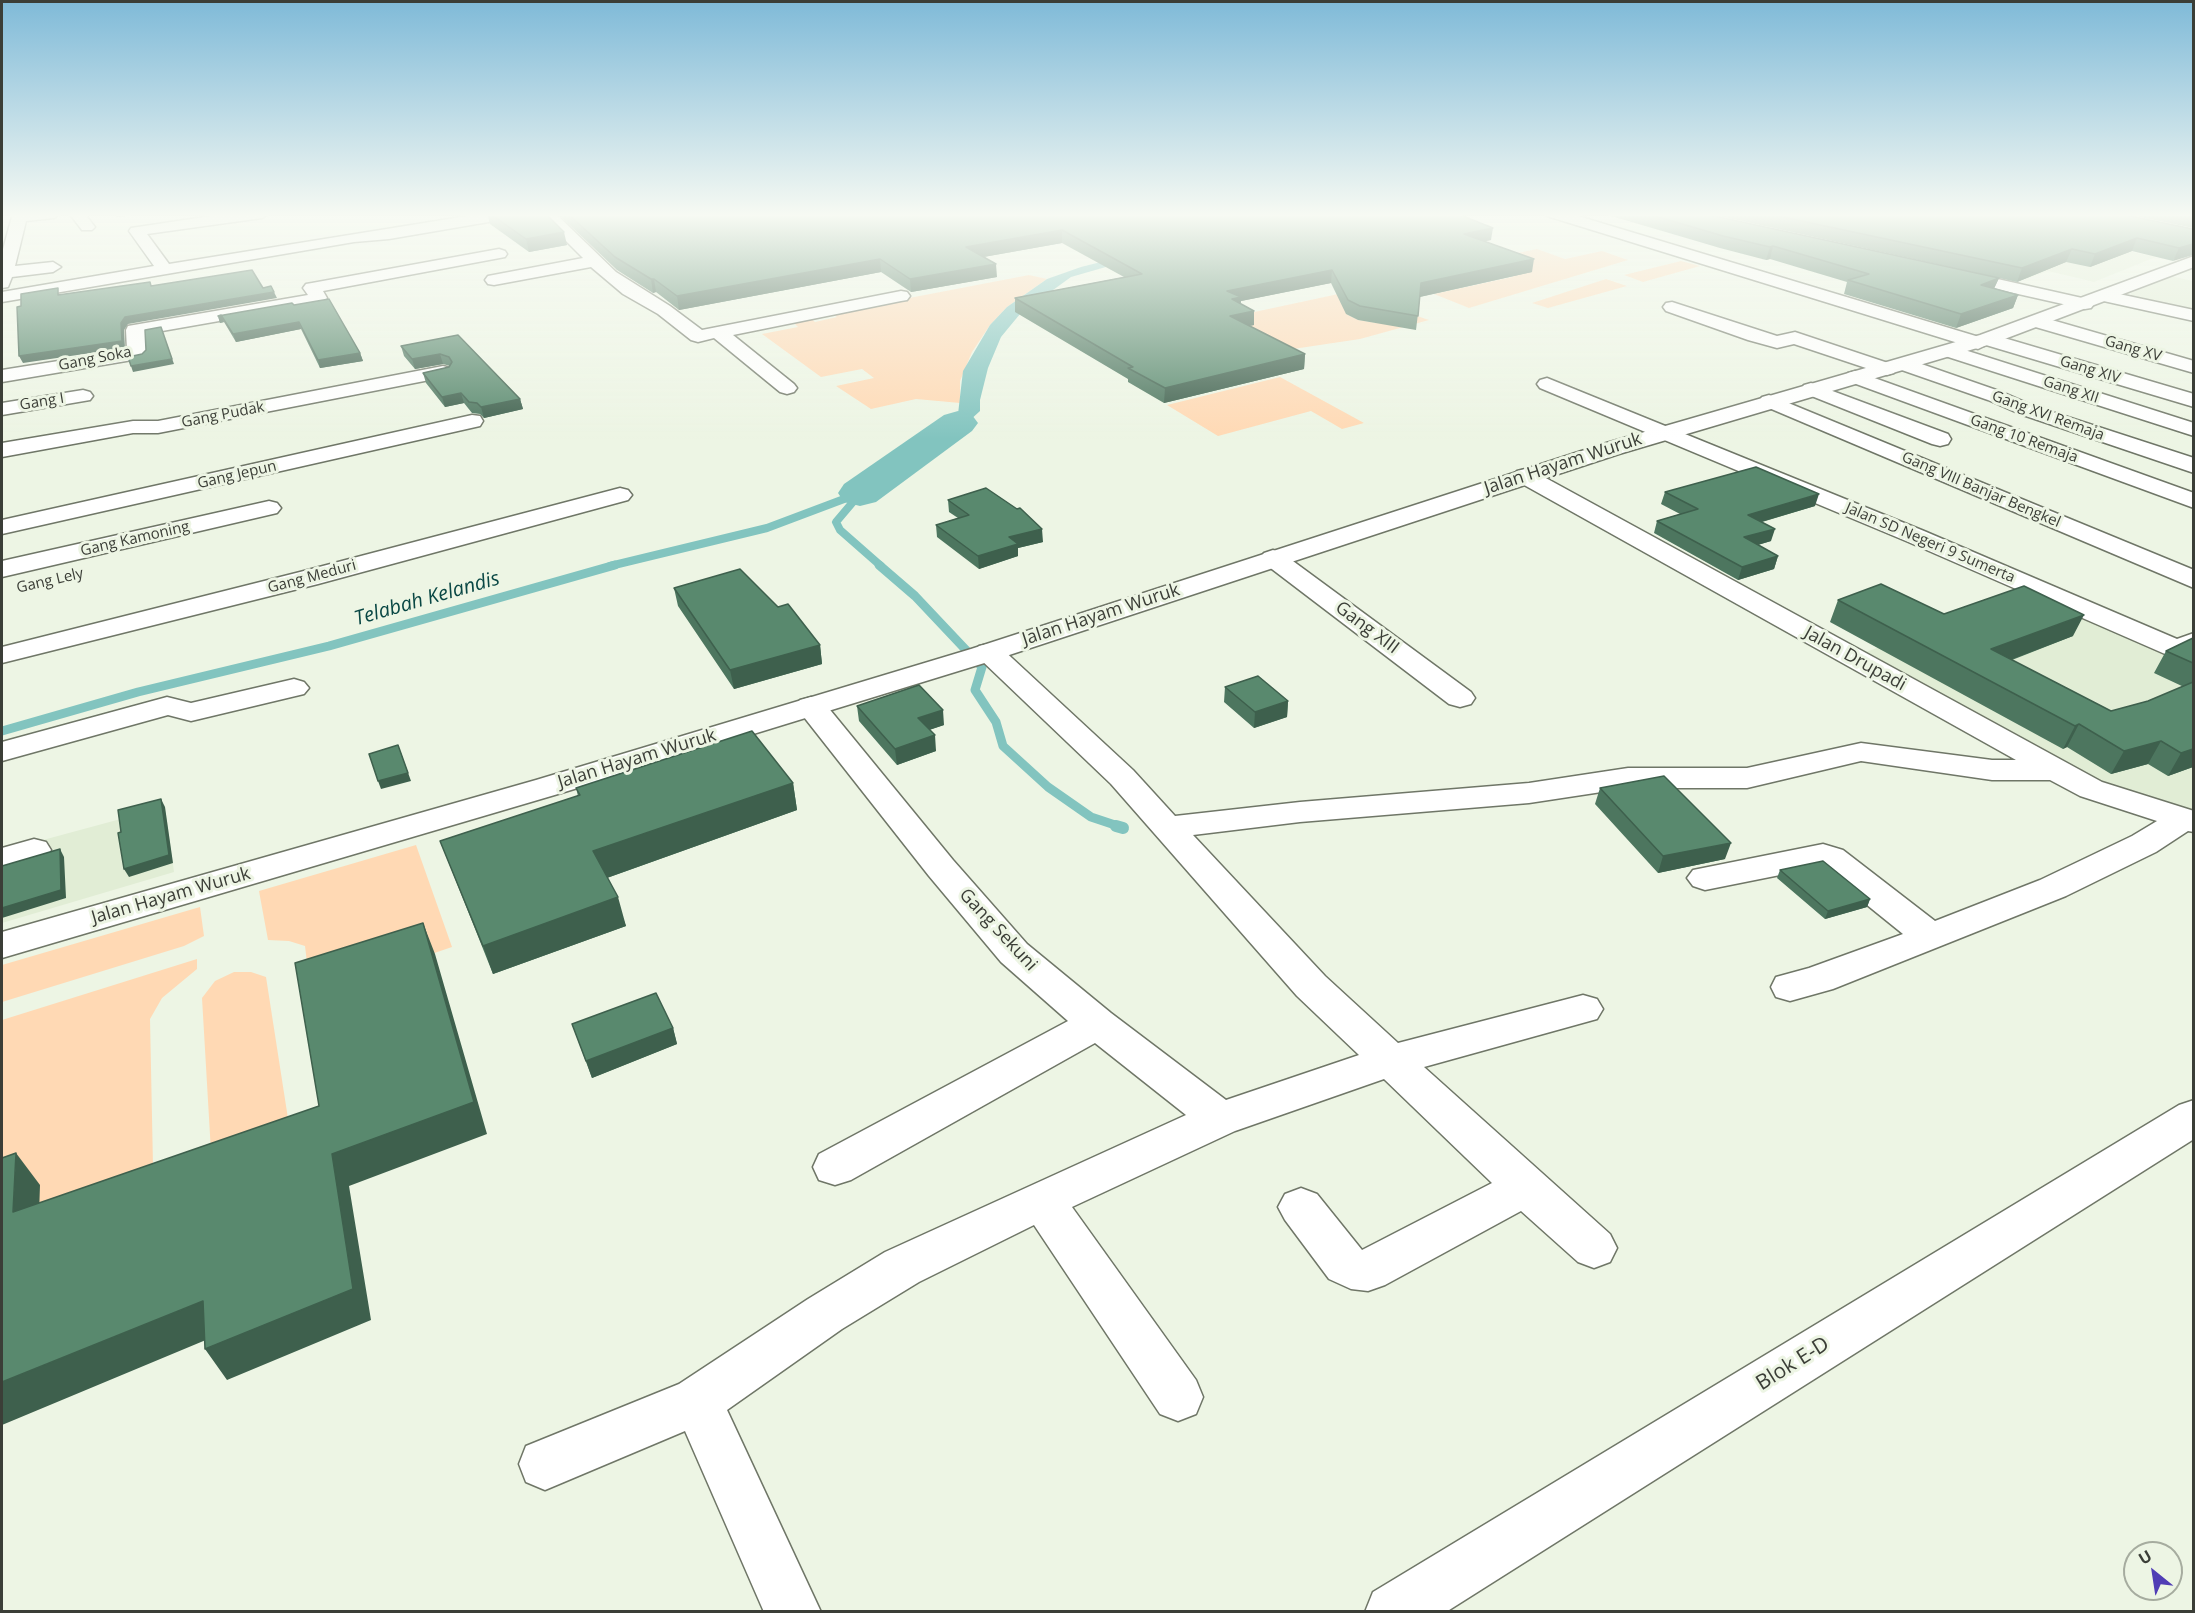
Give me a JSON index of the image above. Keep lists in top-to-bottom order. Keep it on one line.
{"streets":{"street":["Gang XV","Gang Soka","Gang XIV","Gang XII","Gang I","Gang Pudak","Gang XVI Remaja","Gang 10 Remaja","Jalan Hayam Wuruk","Gang Jepun","Gang VIII Banjar Bengkel","Gang Kamoning","Jalan SD Negeri 9 Sumerta","Gang Meduri","Gang Lely","Gang XIII","Jalan Drupadi","Gang Sekuni","Blok E-D"]},"crossings":[["Gang XV","Jalan Hayam Wuruk"],["Gang XIV","Jalan Hayam Wuruk"],["Gang XII","Jalan Hayam Wuruk"],["Gang XVI Remaja","Jalan Hayam Wuruk"],["Gang 10 Remaja","Jalan Hayam Wuruk"],["Jalan Hayam Wuruk","Gang VIII Banjar Bengkel"],["Jalan Hayam Wuruk","Jalan SD Negeri 9 Sumerta"],["Jalan Hayam Wuruk","Gang XIII"],["Jalan Hayam Wuruk","Jalan Drupadi"],["Jalan Hayam Wuruk","Gang Sekuni"]],"water":["Telabah Kelandis"],"north":"top left"}
